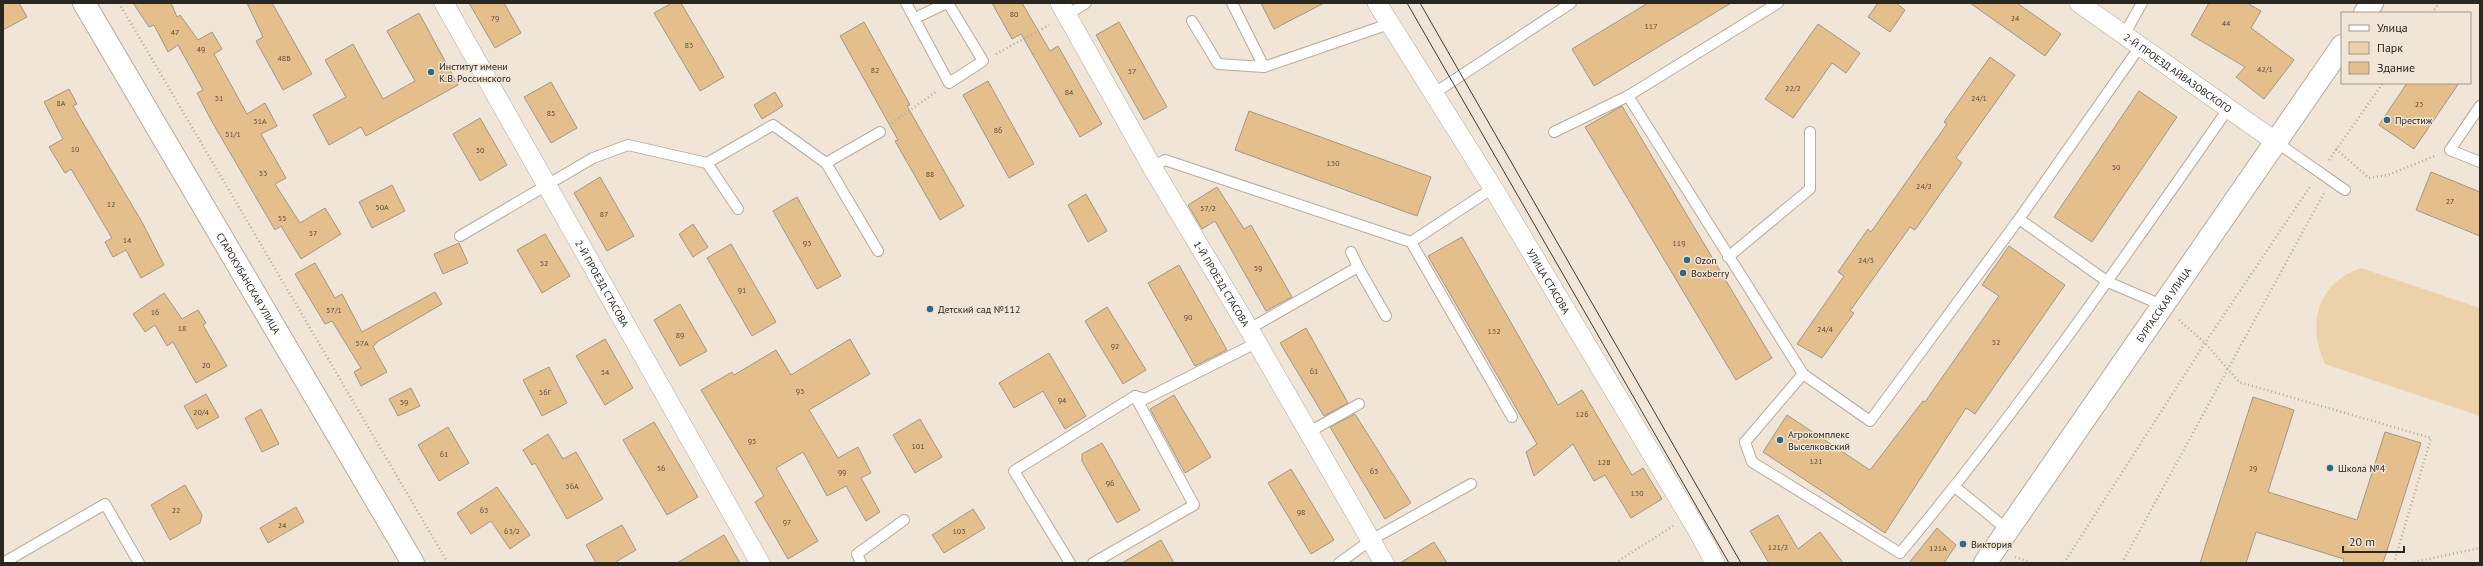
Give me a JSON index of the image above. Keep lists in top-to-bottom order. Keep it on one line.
{"streets":{"street":["2-Й ПРОЕЗД АЙВАЗОВСКОГО","УЛИЦА СТАСОВА","СТАРОКУБАНСКАЯ УЛИЦА","2-Й ПРОЕЗД СТАСОВА","1-Й ПРОЕЗД СТАСОВА","БУРГАССКАЯ УЛИЦА"]},"crossings":[["2-Й ПРОЕЗД АЙВАЗОВСКОГО","БУРГАССКАЯ УЛИЦА"]],"places":["Институт имени К.В. Россинского","Престиж","Ozon","Boxberry","Детский сад №112","Агрокомплекс Выселковский","Школа №4","Виктория"],"house_numbers":["80","79","24","44","117","47","83","49","48Б","42/1","82","57","22/2","84","51","24/1","8А","23","85","51А","86","51/1","10","50","130","50","53","88","24/2","27","12","50А","57/2","87","55","57","14","93","119","24/3","52","59","91","57/1","16","90","18","24/4","132","89","52","57А","92","20","61","54","93","56Г","94","59","20/4","126","95","101","61","121","128","56","29","63","99","96","56А","130","22","63","98","97","24","63/2","103","121/2","121А"],"legend":["Улица","Парк","Здание"],"scale_bar":"20 m"}
